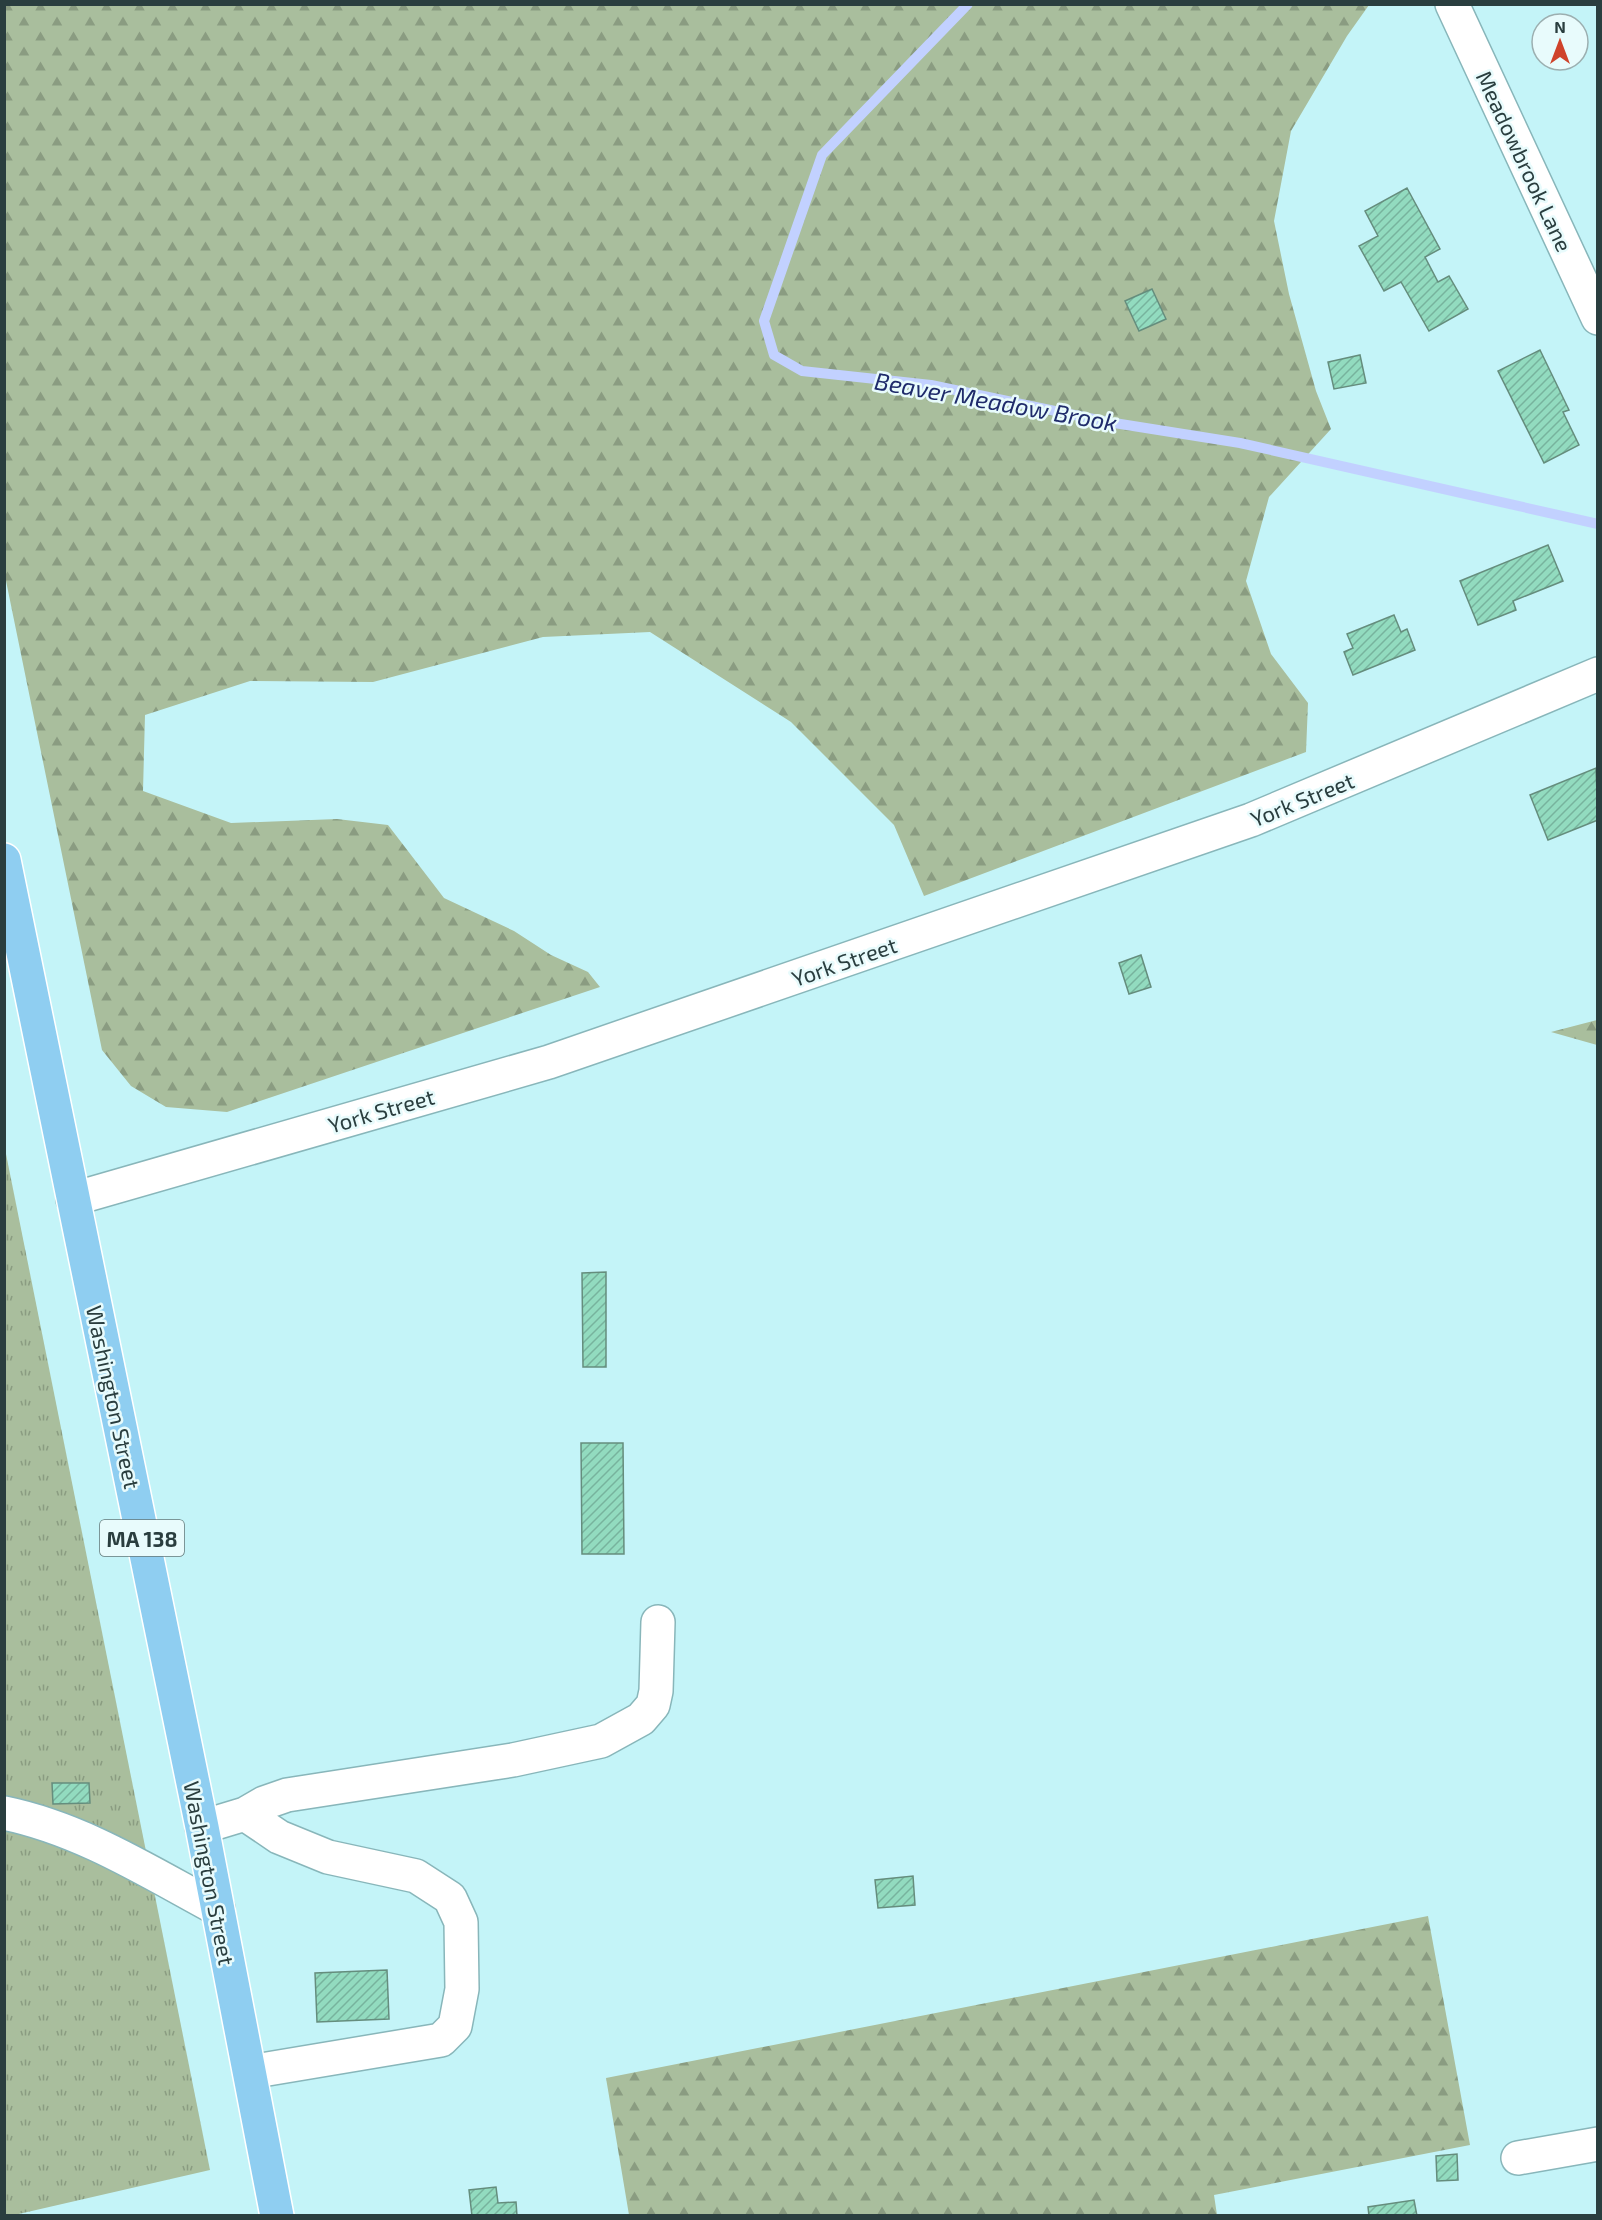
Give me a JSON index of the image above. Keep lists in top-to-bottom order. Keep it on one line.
{"streets":{"main road":["Washington Street","MA 138"],"street":["Meadowbrook Lane","York Street"]},"crossings":[["York Street","Washington Street"]],"water":["Beaver Meadow Brook"],"north":"top"}
